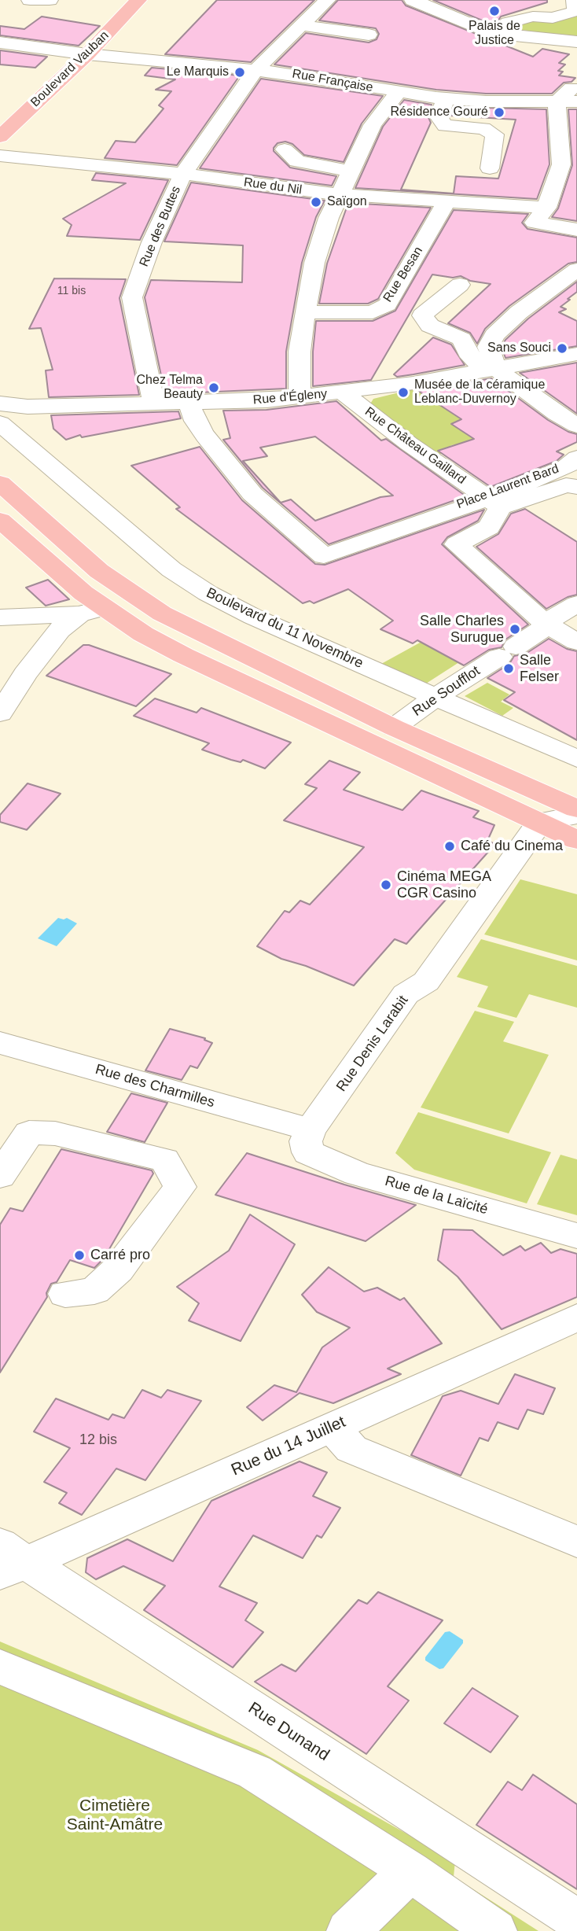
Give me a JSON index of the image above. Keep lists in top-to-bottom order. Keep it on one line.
{"streets":{"main road":["Boulevard Vauban"],"street":["Rue Française","Rue du Nil","Rue des Buttes","Rue Besan","Rue d'Égleny","Rue Château Gaillard","Place Laurent Bard","Boulevard du 11 Novembre","Rue Soufflot","Rue Denis Larabit","Rue des Charmilles","Rue de la Laïcité","Rue du 14 Juillet","Rue Dunand"]},"crossings":[["Boulevard Vauban","Rue Française"],["Rue Française","Rue des Buttes"],["Rue du Nil","Rue des Buttes"],["Rue du Nil","Rue Besan"],["Rue des Buttes","Rue d'Égleny"],["Rue d'Égleny","Rue Château Gaillard"],["Rue Château Gaillard","Place Laurent Bard"],["Boulevard du 11 Novembre","Rue Soufflot"],["Rue Denis Larabit","Rue des Charmilles"],["Rue Denis Larabit","Rue de la Laïcité"],["Rue des Charmilles","Rue de la Laïcité"],["Rue du 14 Juillet","Rue Dunand"]],"parks":["Cimetière Saint-Amâtre"],"places":["Palais de Justice","Le Marquis","Résidence Gouré","Saïgon","Sans Souci","Chez Telma Beauty","Musée de la céramique Leblanc-Duvernoy","Salle Charles Surugue","Salle Felser","Café du Cinema","Cinéma MEGA CGR Casino","Carré pro"],"house_numbers":["11 bis","12 bis"]}
